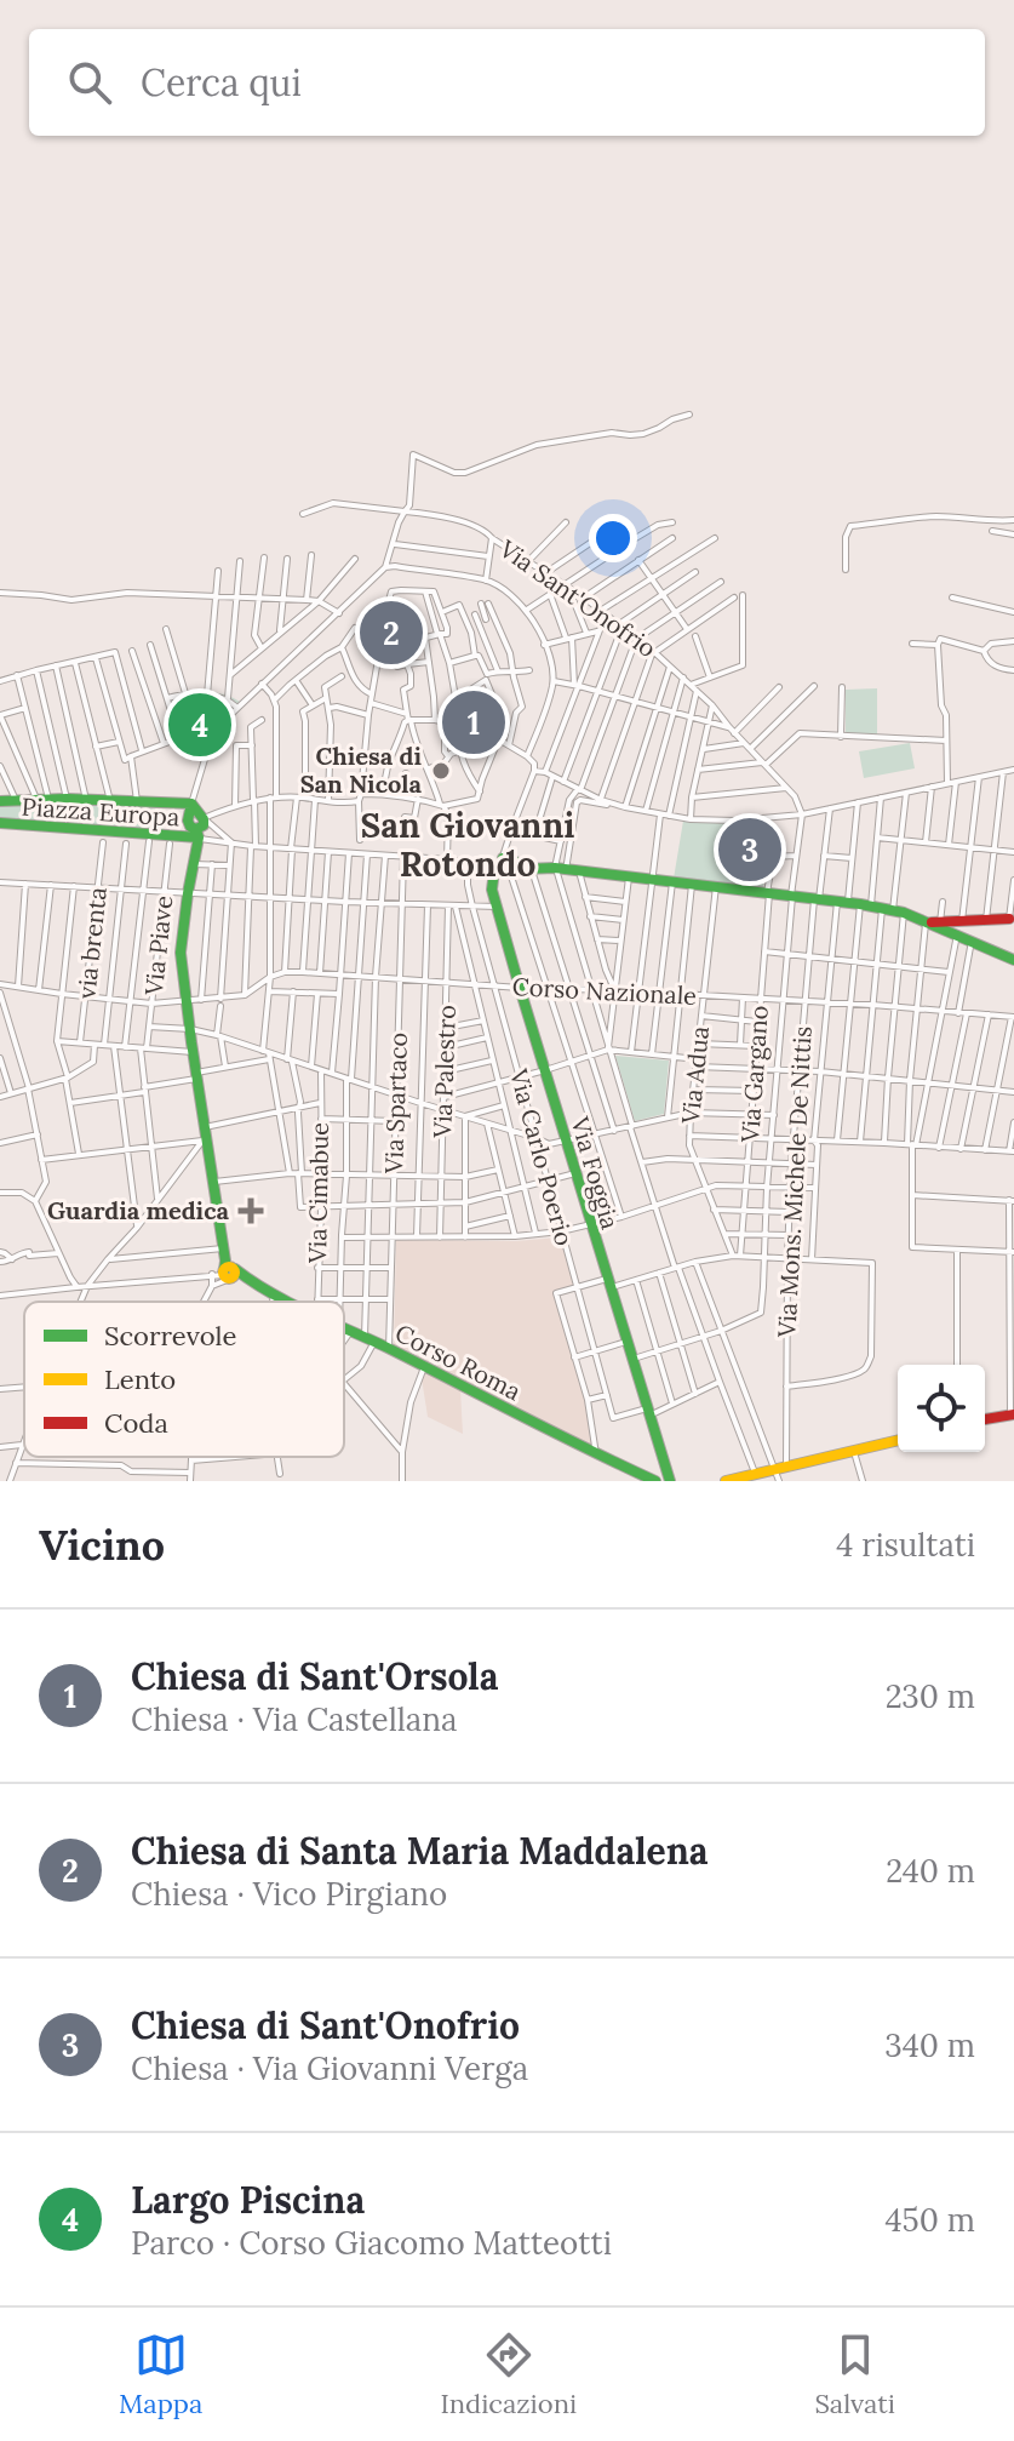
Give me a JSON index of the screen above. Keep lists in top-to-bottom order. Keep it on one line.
{"streets":{"main road":["Piazza Europa","Via Foggia","Corso Roma"],"street":["Via Sant'Onofrio","via brenta","Via Piave","Corso Nazionale","Via Palestro","Via Gargano","Via Adua","Via Spartaco","Via Carlo Poerio","Via Mons. Michele De Nittis","Via Cimabue"]},"crossings":[["Corso Nazionale","Via Palestro"],["Corso Nazionale","Via Gargano"],["Corso Nazionale","Via Adua"],["Corso Nazionale","Via Spartaco"],["Corso Nazionale","Via Carlo Poerio"],["Corso Nazionale","Via Foggia"],["Corso Nazionale","Via Mons. Michele De Nittis"],["Via Gargano","Via Adua"],["Via Spartaco","Corso Roma"]],"districts":["San Giovanni Rotondo"],"places":{"other":["Chiesa di San Nicola"],"health":["Guardia medica"]},"legend":["Scorrevole","Lento","Coda"],"page":{"search":"Cerca qui","pins":["2","1","4","3"],"heading":["Vicino","4 risultati"],"list":[{"mark":"1","name":"Chiesa di Sant'Orsola","note":"Chiesa · Via Castellana","value":"230 m"},{"mark":"2","name":"Chiesa di Santa Maria Maddalena","note":"Chiesa · Vico Pirgiano","value":"240 m"},{"mark":"3","name":"Chiesa di Sant'Onofrio","note":"Chiesa · Via Giovanni Verga","value":"340 m"},{"mark":"4","name":"Largo Piscina","note":"Parco · Corso Giacomo Matteotti","value":"450 m"}],"nav":["Mappa","Indicazioni","Salvati"]}}
